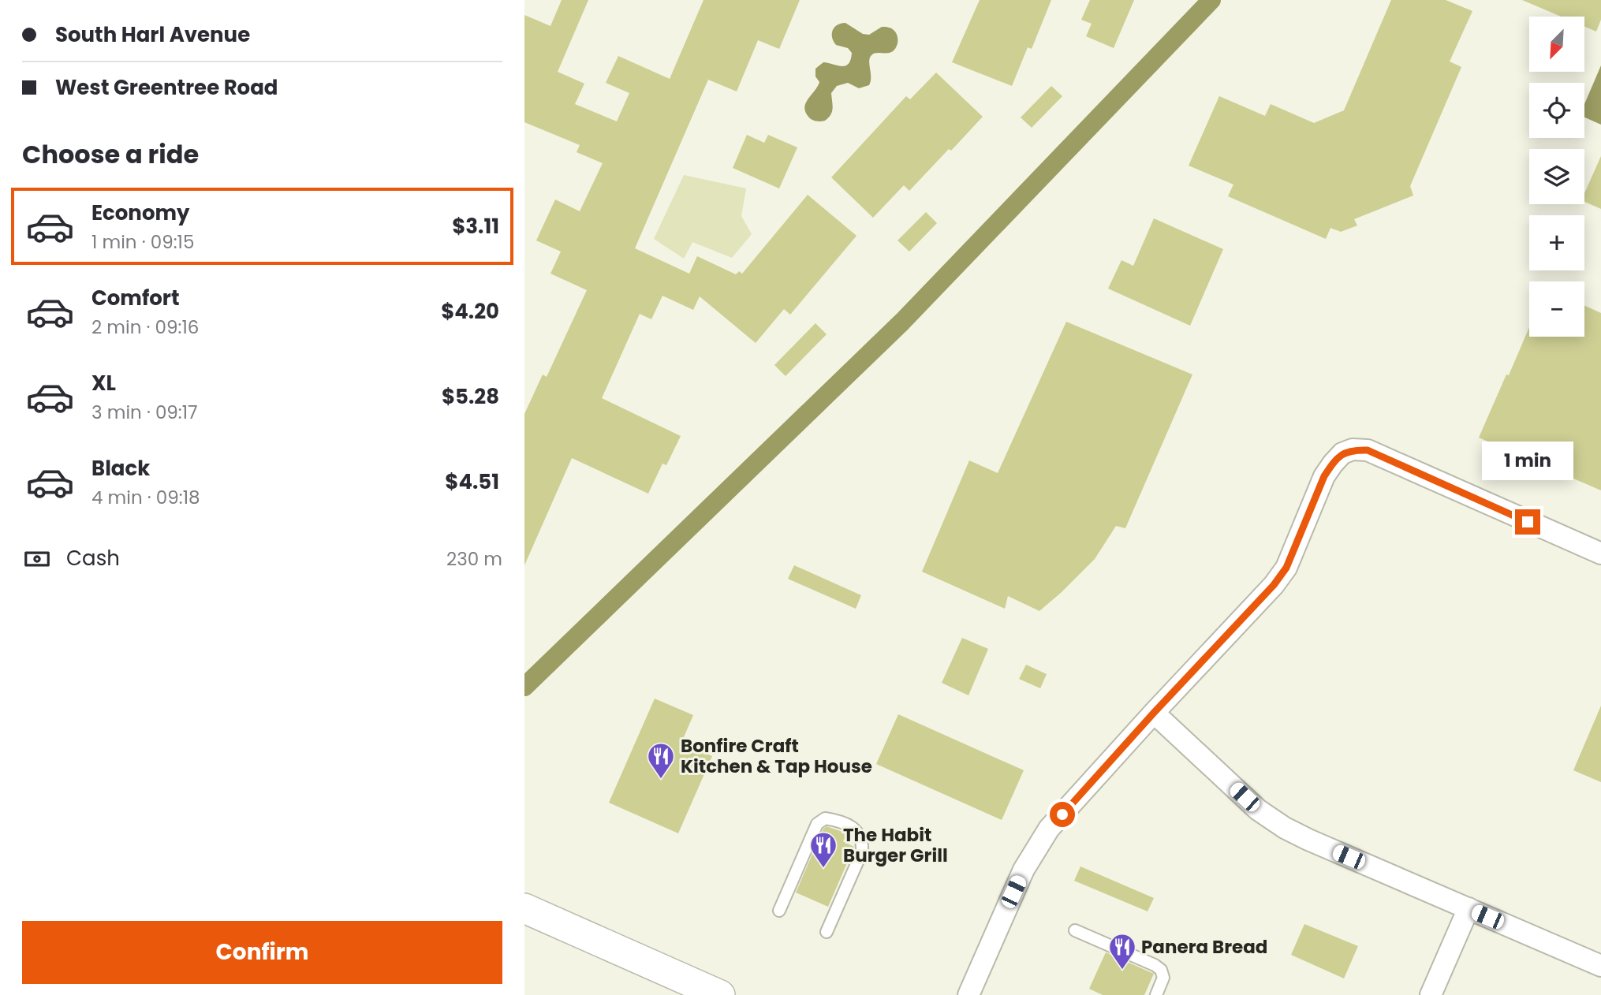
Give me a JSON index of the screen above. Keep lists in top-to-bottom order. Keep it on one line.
{"places":{"restaurant":["Bonfire Craft Kitchen & Tap House","The Habit Burger Grill","Panera Bread"]},"north":"bottom left","page":{"banner":["South Harl Avenue","West Greentree Road"],"map_buttons":["+","−"],"heading":"Choose a ride","list":[{"name":"Economy","note":"1 min · 09:15","value":"$3.11"},{"name":"Comfort","note":"2 min · 09:16","value":"$4.20"},{"name":"XL","note":"3 min · 09:17","value":"$5.28"},{"name":"Black","note":"4 min · 09:18","value":"$4.51"}],"bubble":"1 min","pay":["Cash","230 m"],"buttons":"Confirm"}}
